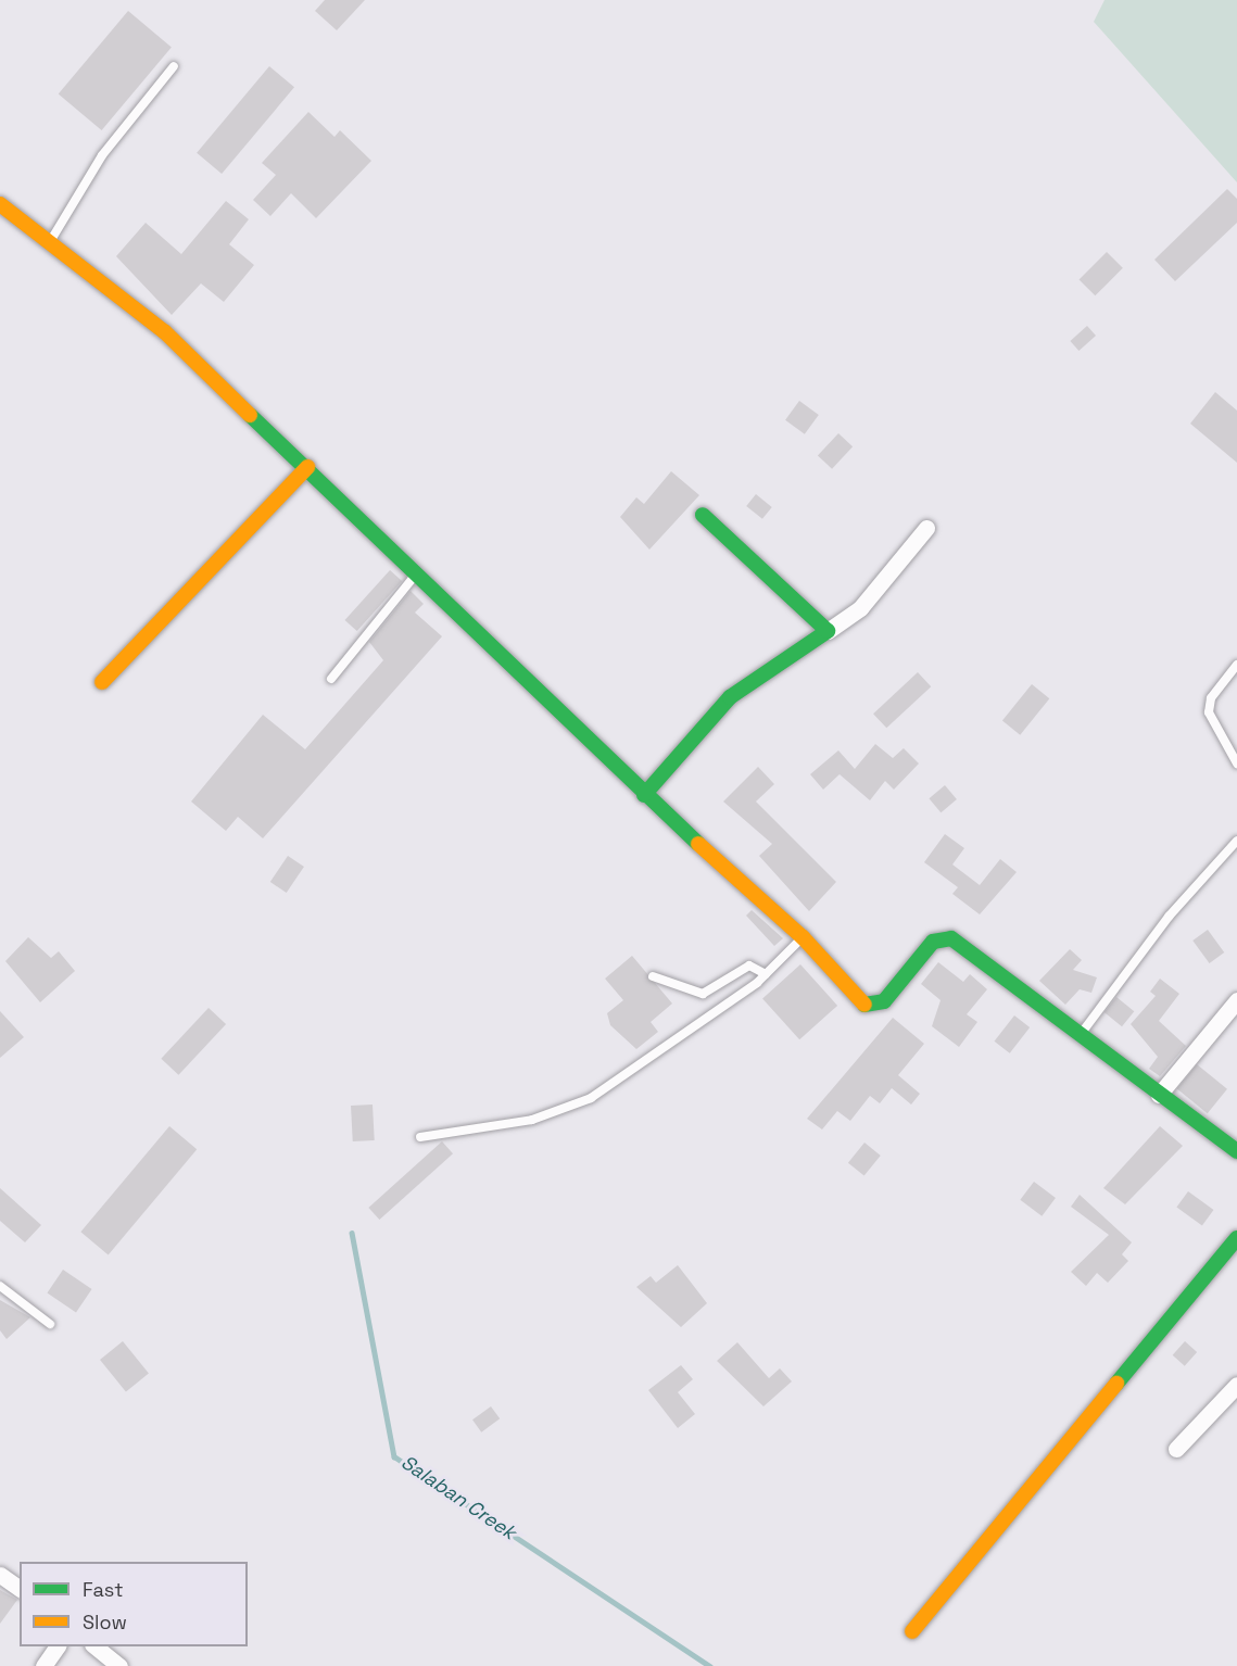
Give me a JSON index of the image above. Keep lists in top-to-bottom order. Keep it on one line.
{"water":["Salaban Creek"],"legend":["Fast","Slow"]}
